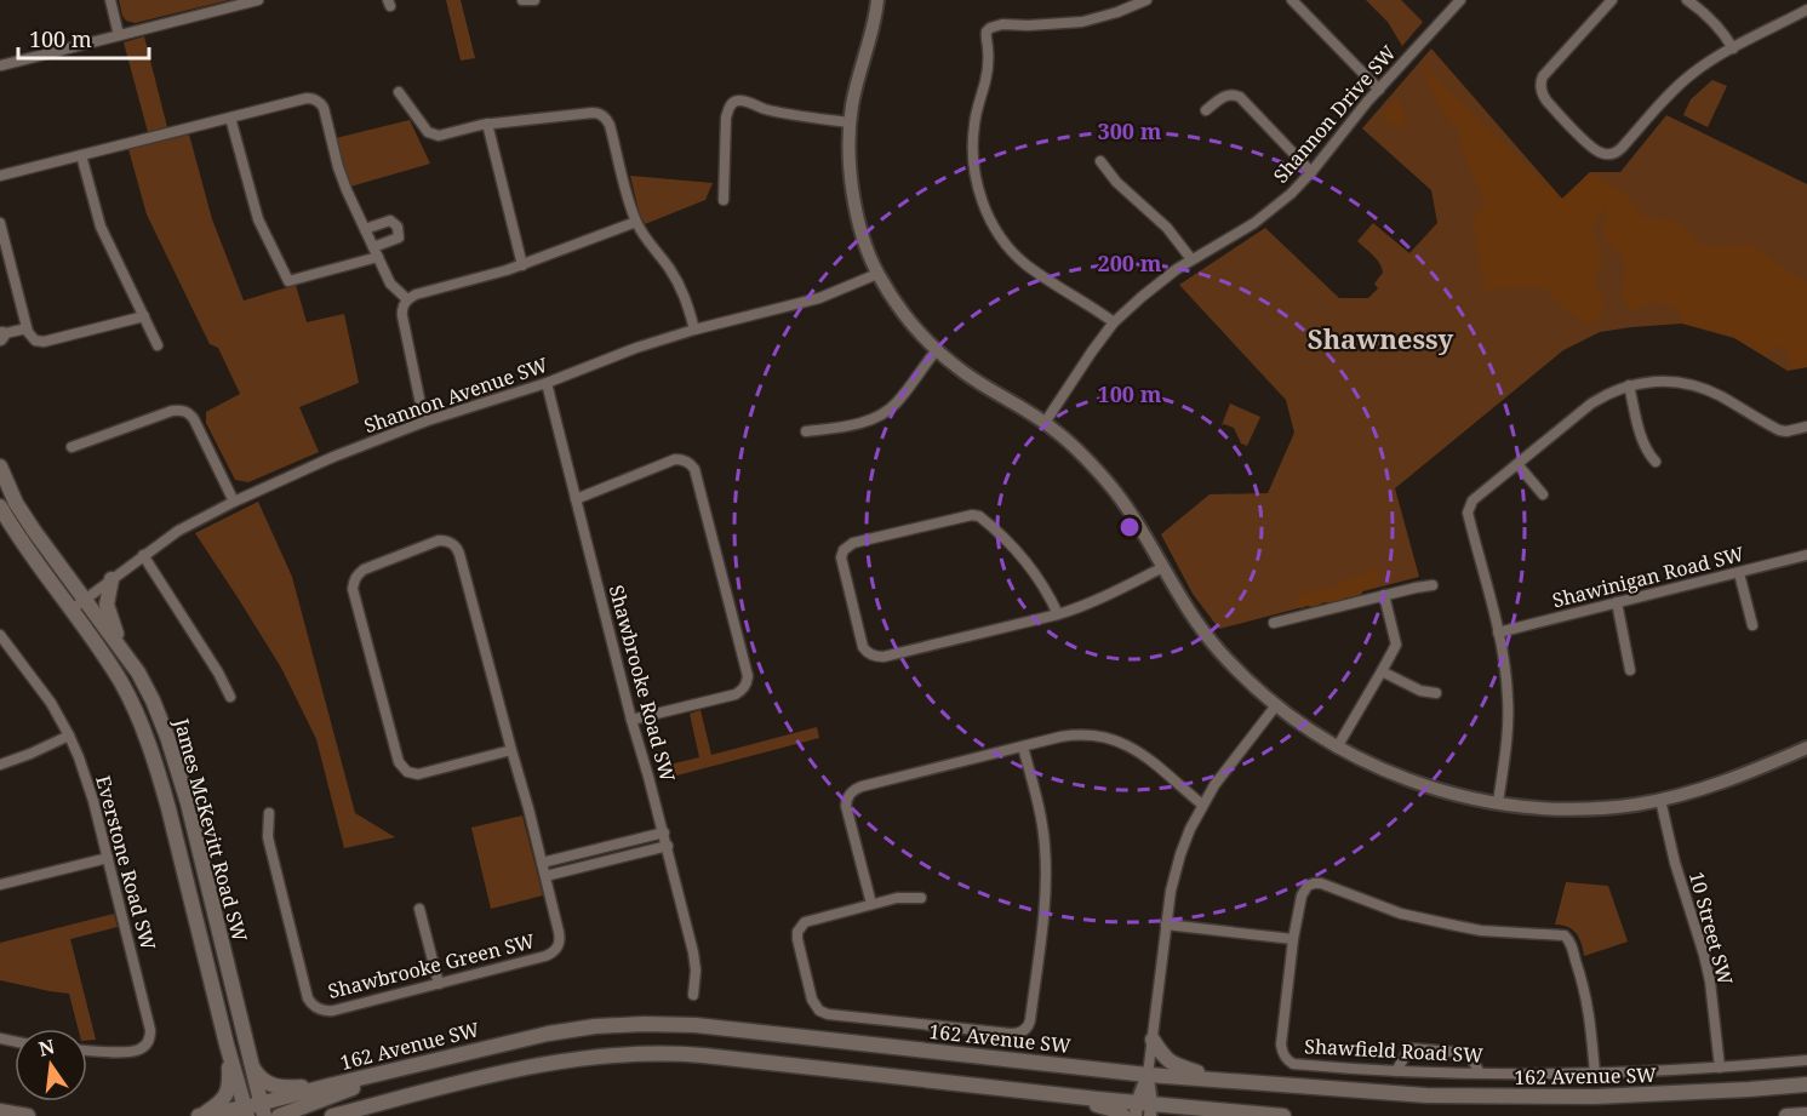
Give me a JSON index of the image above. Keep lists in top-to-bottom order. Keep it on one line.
{"streets":{"main road":["James McKevitt Road SW","162 Avenue SW"],"street":["Shannon Drive SW","Shannon Avenue SW","Shawinigan Road SW","Shawbrooke Road SW","Everstone Road SW","10 Street SW","Shawbrooke Green SW","Shawfield Road SW"]},"crossings":[["Shannon Avenue SW","Shawbrooke Road SW"],["Shannon Avenue SW","James McKevitt Road SW"],["James McKevitt Road SW","162 Avenue SW"],["10 Street SW","Shawfield Road SW"]],"districts":["Shawnessy"],"scale_bar":"100 m","north":"top","rings":["300 m","200 m","100 m"]}
